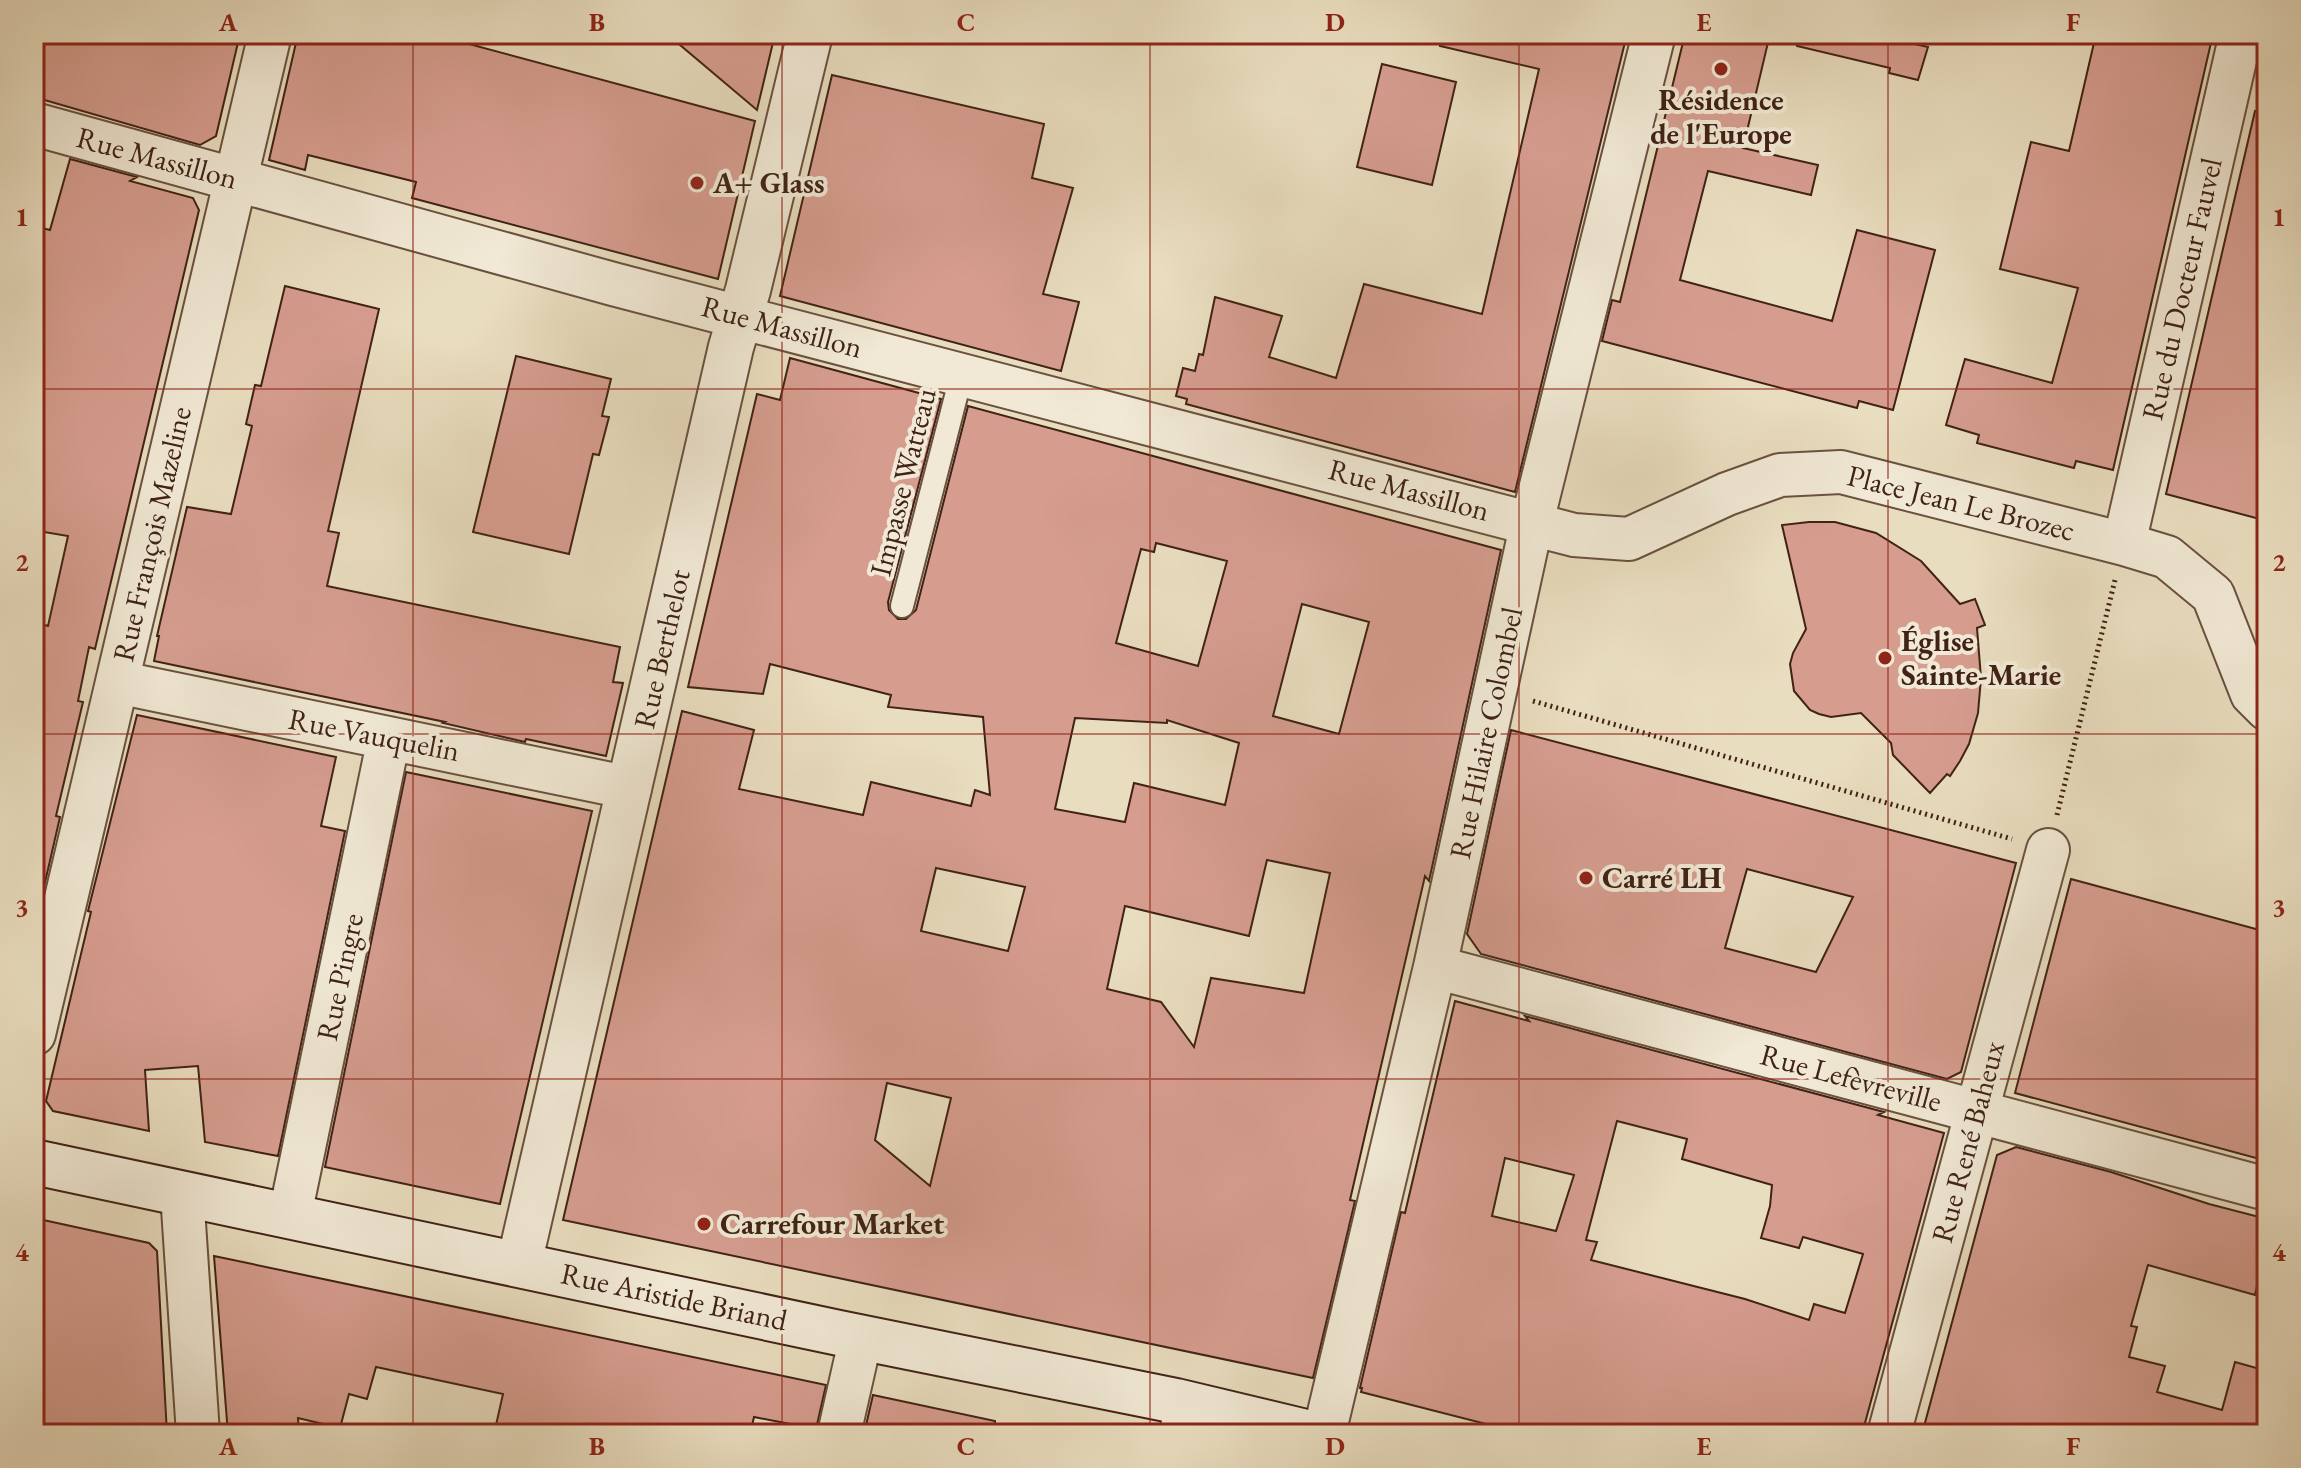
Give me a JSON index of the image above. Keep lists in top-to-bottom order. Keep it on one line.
{"streets":{"main road":["Rue Berthelot","Rue Aristide Briand"],"street":["Rue Massillon","Rue du Docteur Fauvel","Place Jean Le Brozec","Rue François Mazeline","Rue Hilaire Colombel","Rue Vauquelin","Rue Pingre","Rue Lefèvreville","Rue René Baheux"],"lane":["Impasse Watteau"]},"crossings":[["Rue Massillon","Impasse Watteau"],["Rue Massillon","Place Jean Le Brozec"],["Rue Massillon","Rue François Mazeline"],["Rue Massillon","Rue Berthelot"],["Rue Massillon","Rue Hilaire Colombel"],["Rue du Docteur Fauvel","Place Jean Le Brozec"],["Place Jean Le Brozec","Rue Hilaire Colombel"],["Rue François Mazeline","Rue Vauquelin"],["Rue Berthelot","Rue Vauquelin"],["Rue Berthelot","Rue Aristide Briand"],["Rue Hilaire Colombel","Rue Lefèvreville"],["Rue Vauquelin","Rue Pingre"],["Rue Pingre","Rue Aristide Briand"],["Rue Lefèvreville","Rue René Baheux"]],"places":["Résidence de l'Europe","A+ Glass","Église Sainte-Marie","Carré LH","Carrefour Market"],"grid":{"columns":["A","B","C","D","E","F"],"rows":["1","2","3","4"]}}
